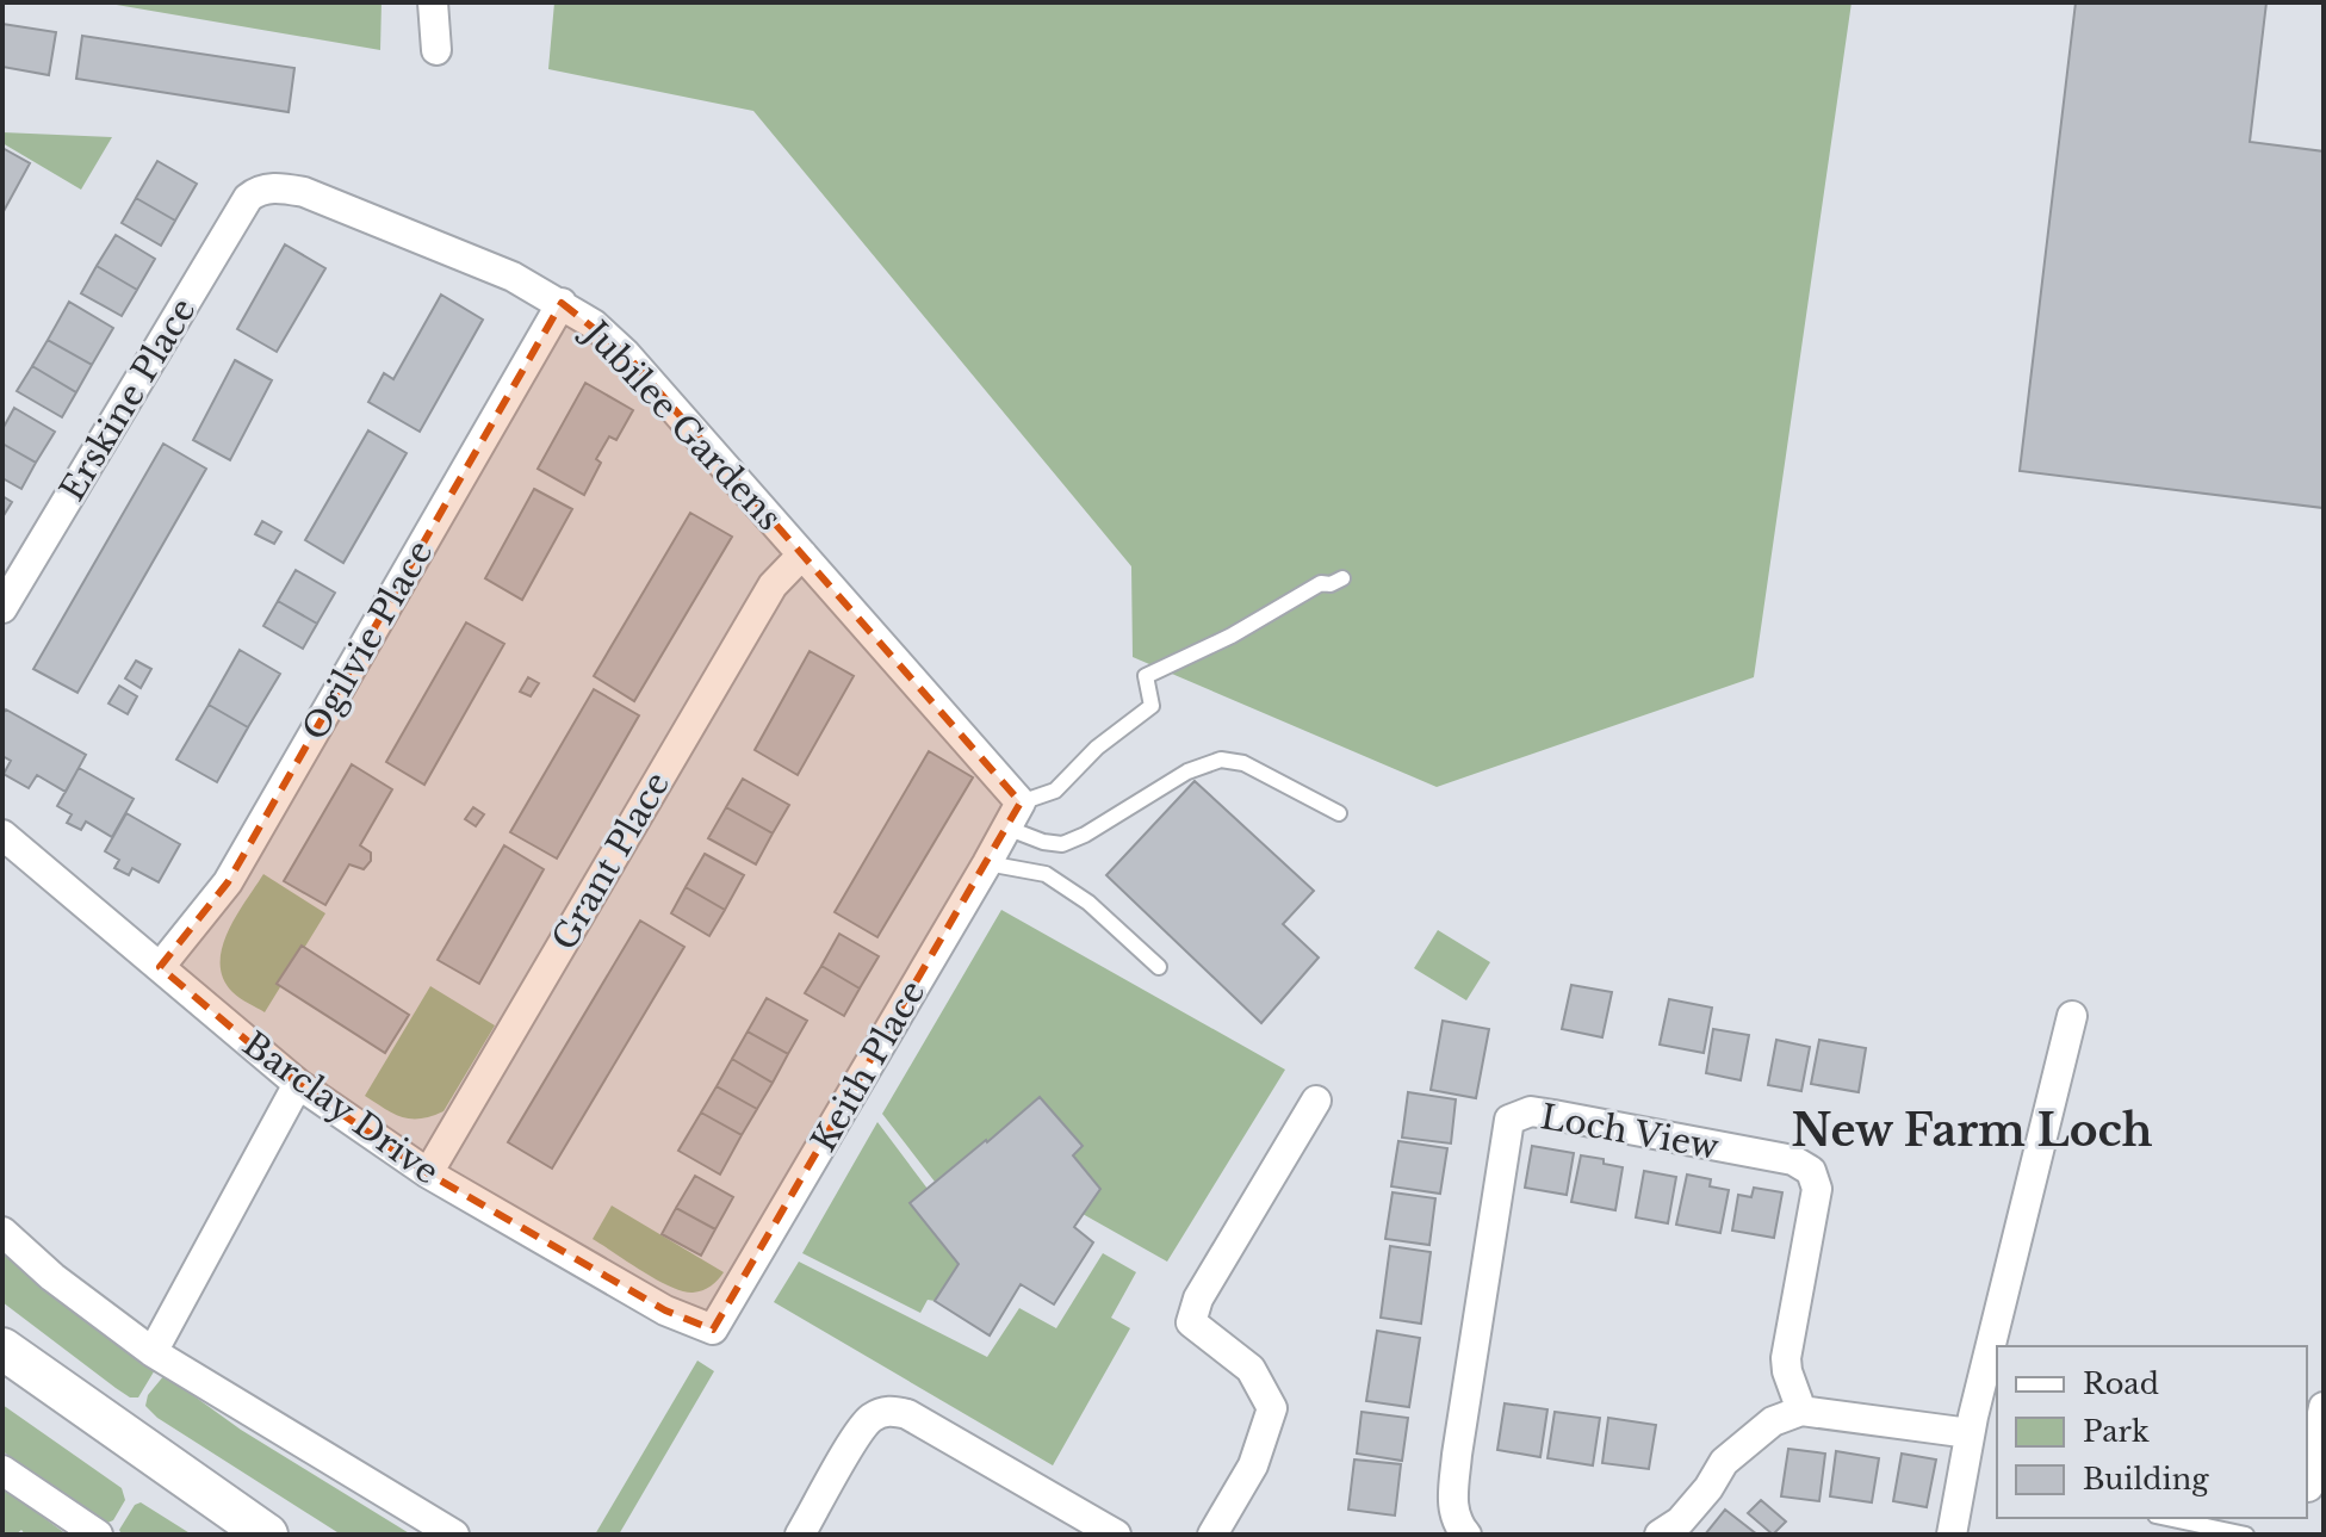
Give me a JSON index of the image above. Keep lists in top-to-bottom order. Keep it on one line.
{"streets":{"street":["Erskine Place","Jubilee Gardens","Ogilvie Place","Grant Place","Keith Place","Barclay Drive","Loch View"]},"crossings":[["Erskine Place","Jubilee Gardens"],["Jubilee Gardens","Ogilvie Place"],["Jubilee Gardens","Grant Place"],["Jubilee Gardens","Keith Place"],["Ogilvie Place","Barclay Drive"],["Grant Place","Barclay Drive"],["Keith Place","Barclay Drive"]],"districts":["New Farm Loch"],"legend":["Road","Park","Building"]}
